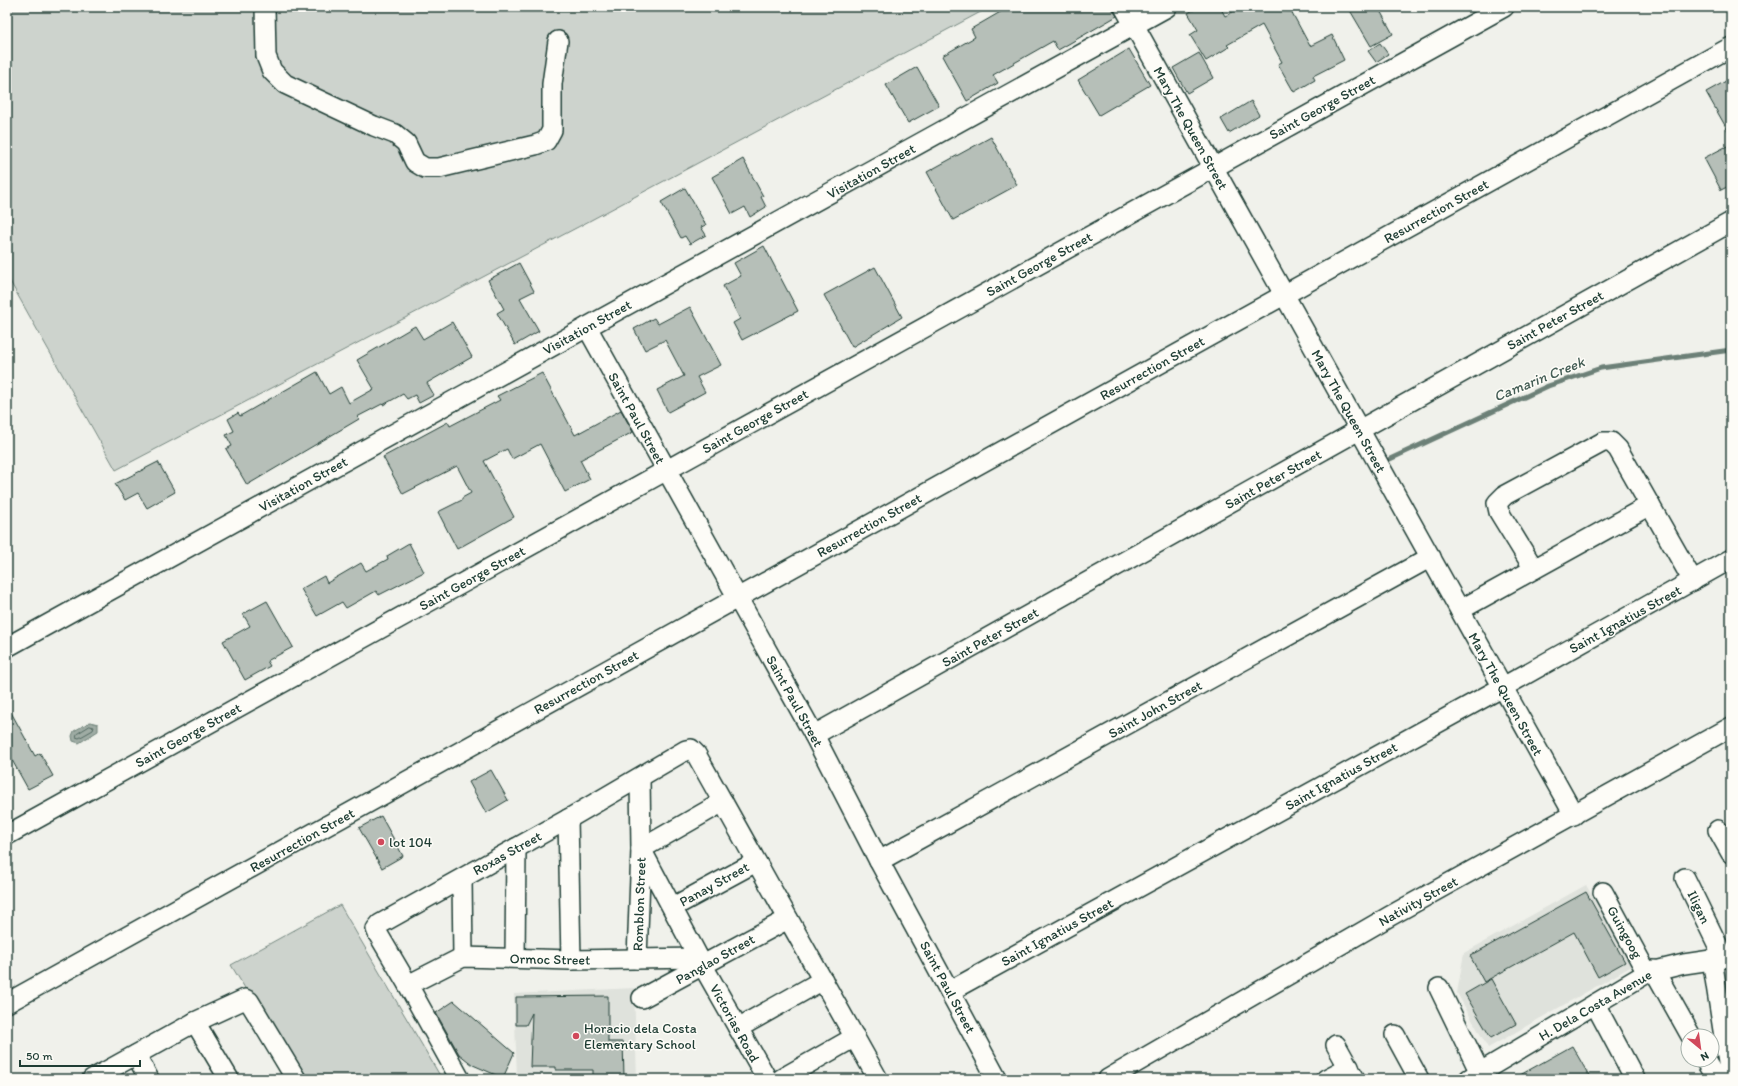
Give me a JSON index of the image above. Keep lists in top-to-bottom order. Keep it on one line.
{"streets":{"street":["Saint George Street","Mary The Queen Street","Visitation Street","Resurrection Street","Saint Peter Street","Saint Paul Street","Saint Ignatius Street","Saint John Street","Roxas Street","Panay Street","Nativity Street","Romblon Street","Iligan","Guingoog","Ormoc Street","Panglao Street","H. Dela Costa Avenue","Victorias Road"]},"crossings":[["Saint George Street","Mary The Queen Street"],["Saint George Street","Saint Paul Street"],["Mary The Queen Street","Visitation Street"],["Mary The Queen Street","Resurrection Street"],["Mary The Queen Street","Saint Peter Street"],["Mary The Queen Street","Saint Ignatius Street"],["Mary The Queen Street","Saint John Street"],["Mary The Queen Street","Nativity Street"],["Visitation Street","Saint Paul Street"],["Resurrection Street","Saint Paul Street"],["Saint Peter Street","Saint Paul Street"],["Saint Paul Street","Saint Ignatius Street"],["Saint Paul Street","Saint John Street"],["Roxas Street","Romblon Street"],["Roxas Street","Ormoc Street"],["Panay Street","Victorias Road"],["Romblon Street","Ormoc Street"],["Romblon Street","Victorias Road"],["Iligan","H. Dela Costa Avenue"],["Guingoog","H. Dela Costa Avenue"],["Ormoc Street","Panglao Street"],["Ormoc Street","Victorias Road"],["Panglao Street","Victorias Road"]],"water":["Camarin Creek"],"places":["lot 104","Horacio dela Costa Elementary School"],"scale_bar":"50 m","north":"bottom right"}
